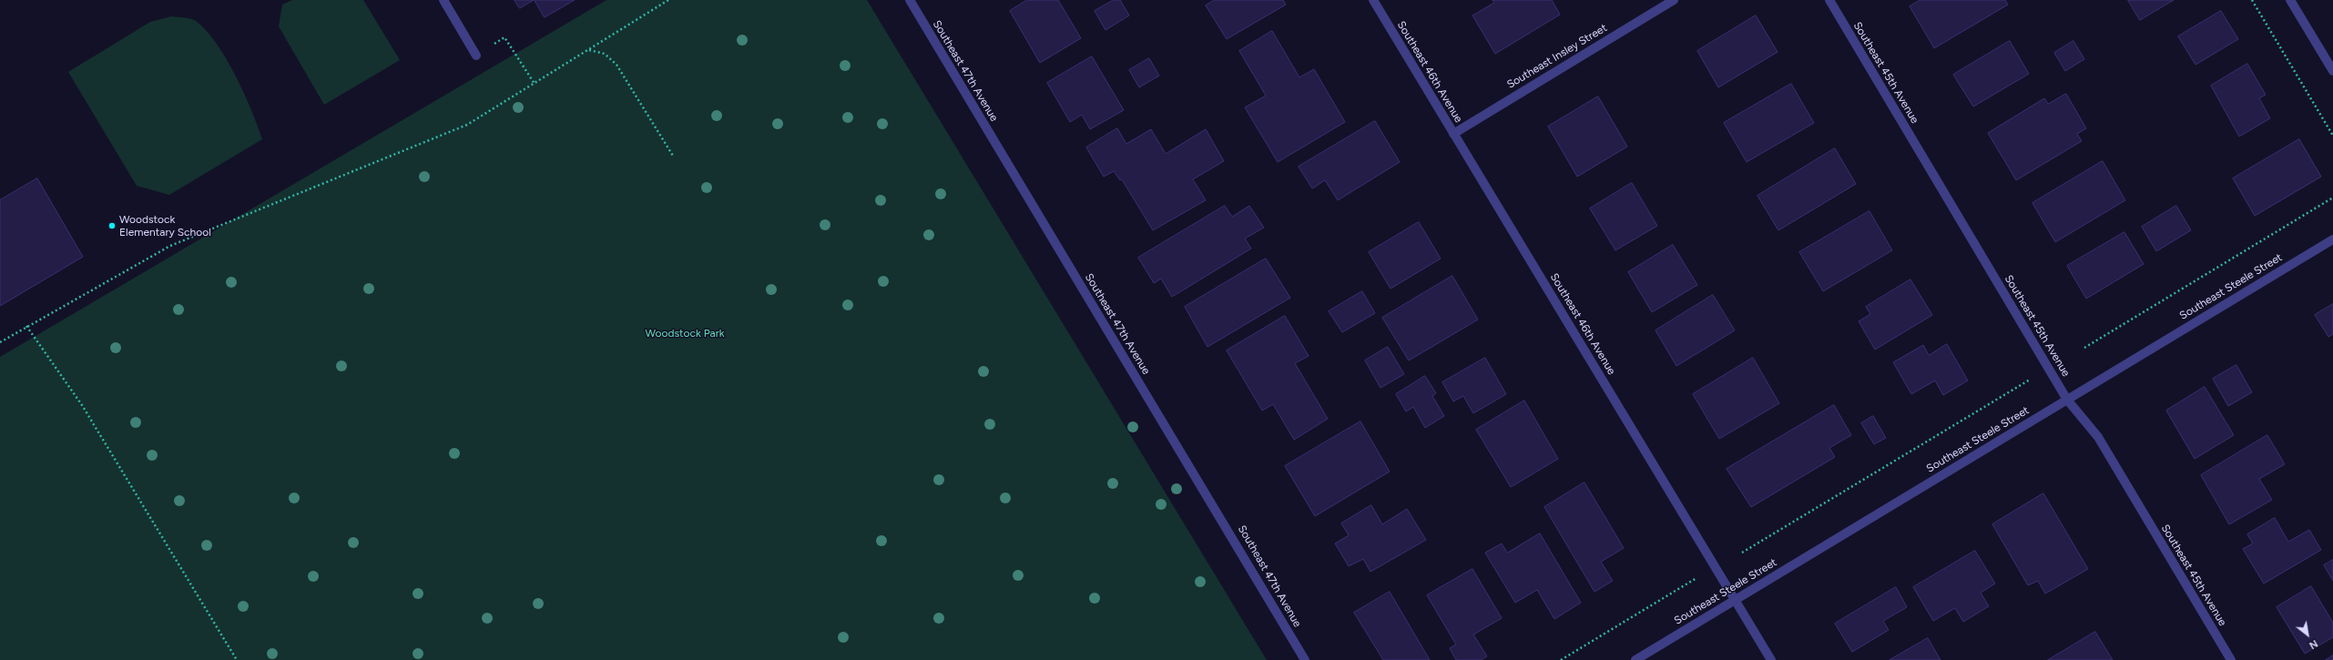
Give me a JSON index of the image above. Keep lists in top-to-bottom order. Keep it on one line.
{"streets":{"street":["Southeast Insley Street","Southeast 47th Avenue","Southeast 46th Avenue","Southeast 45th Avenue","Southeast Steele Street"]},"crossings":[["Southeast Insley Street","Southeast 46th Avenue"],["Southeast 46th Avenue","Southeast Steele Street"],["Southeast 45th Avenue","Southeast Steele Street"]],"parks":["Woodstock Park"],"places":["Woodstock Elementary School"],"north":"bottom right"}
